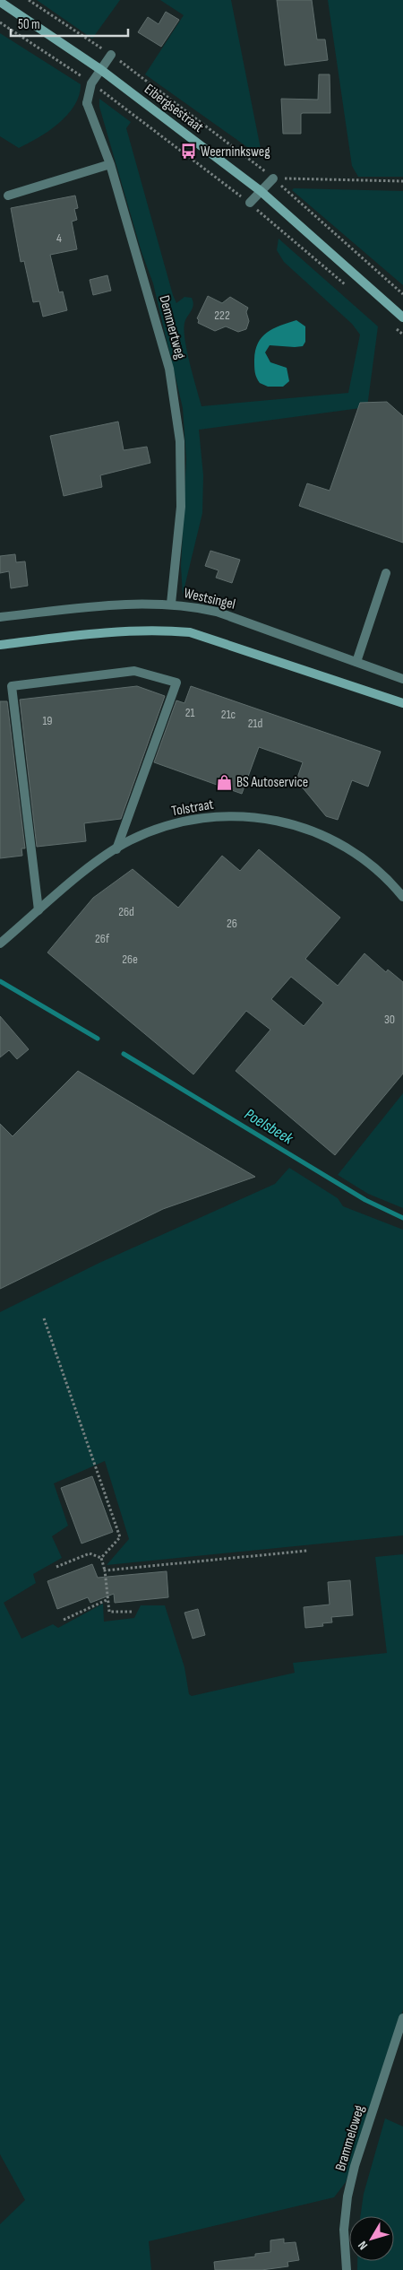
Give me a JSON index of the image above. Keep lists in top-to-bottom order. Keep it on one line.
{"streets":{"main road":["Eibergsestraat"],"street":["Demmertweg","Westsingel","Tolstraat","Brammeloweg"]},"crossings":[["Eibergsestraat","Demmertweg"],["Demmertweg","Westsingel"]],"water":["Poelsbeek"],"places":{"bus stop":["Weerninksweg"],"shop":["BS Autoservice"]},"house_numbers":["4","222","21","21c","19","21d","26d","26","26f","26e","30"],"scale_bar":"50 m","north":"bottom left"}
